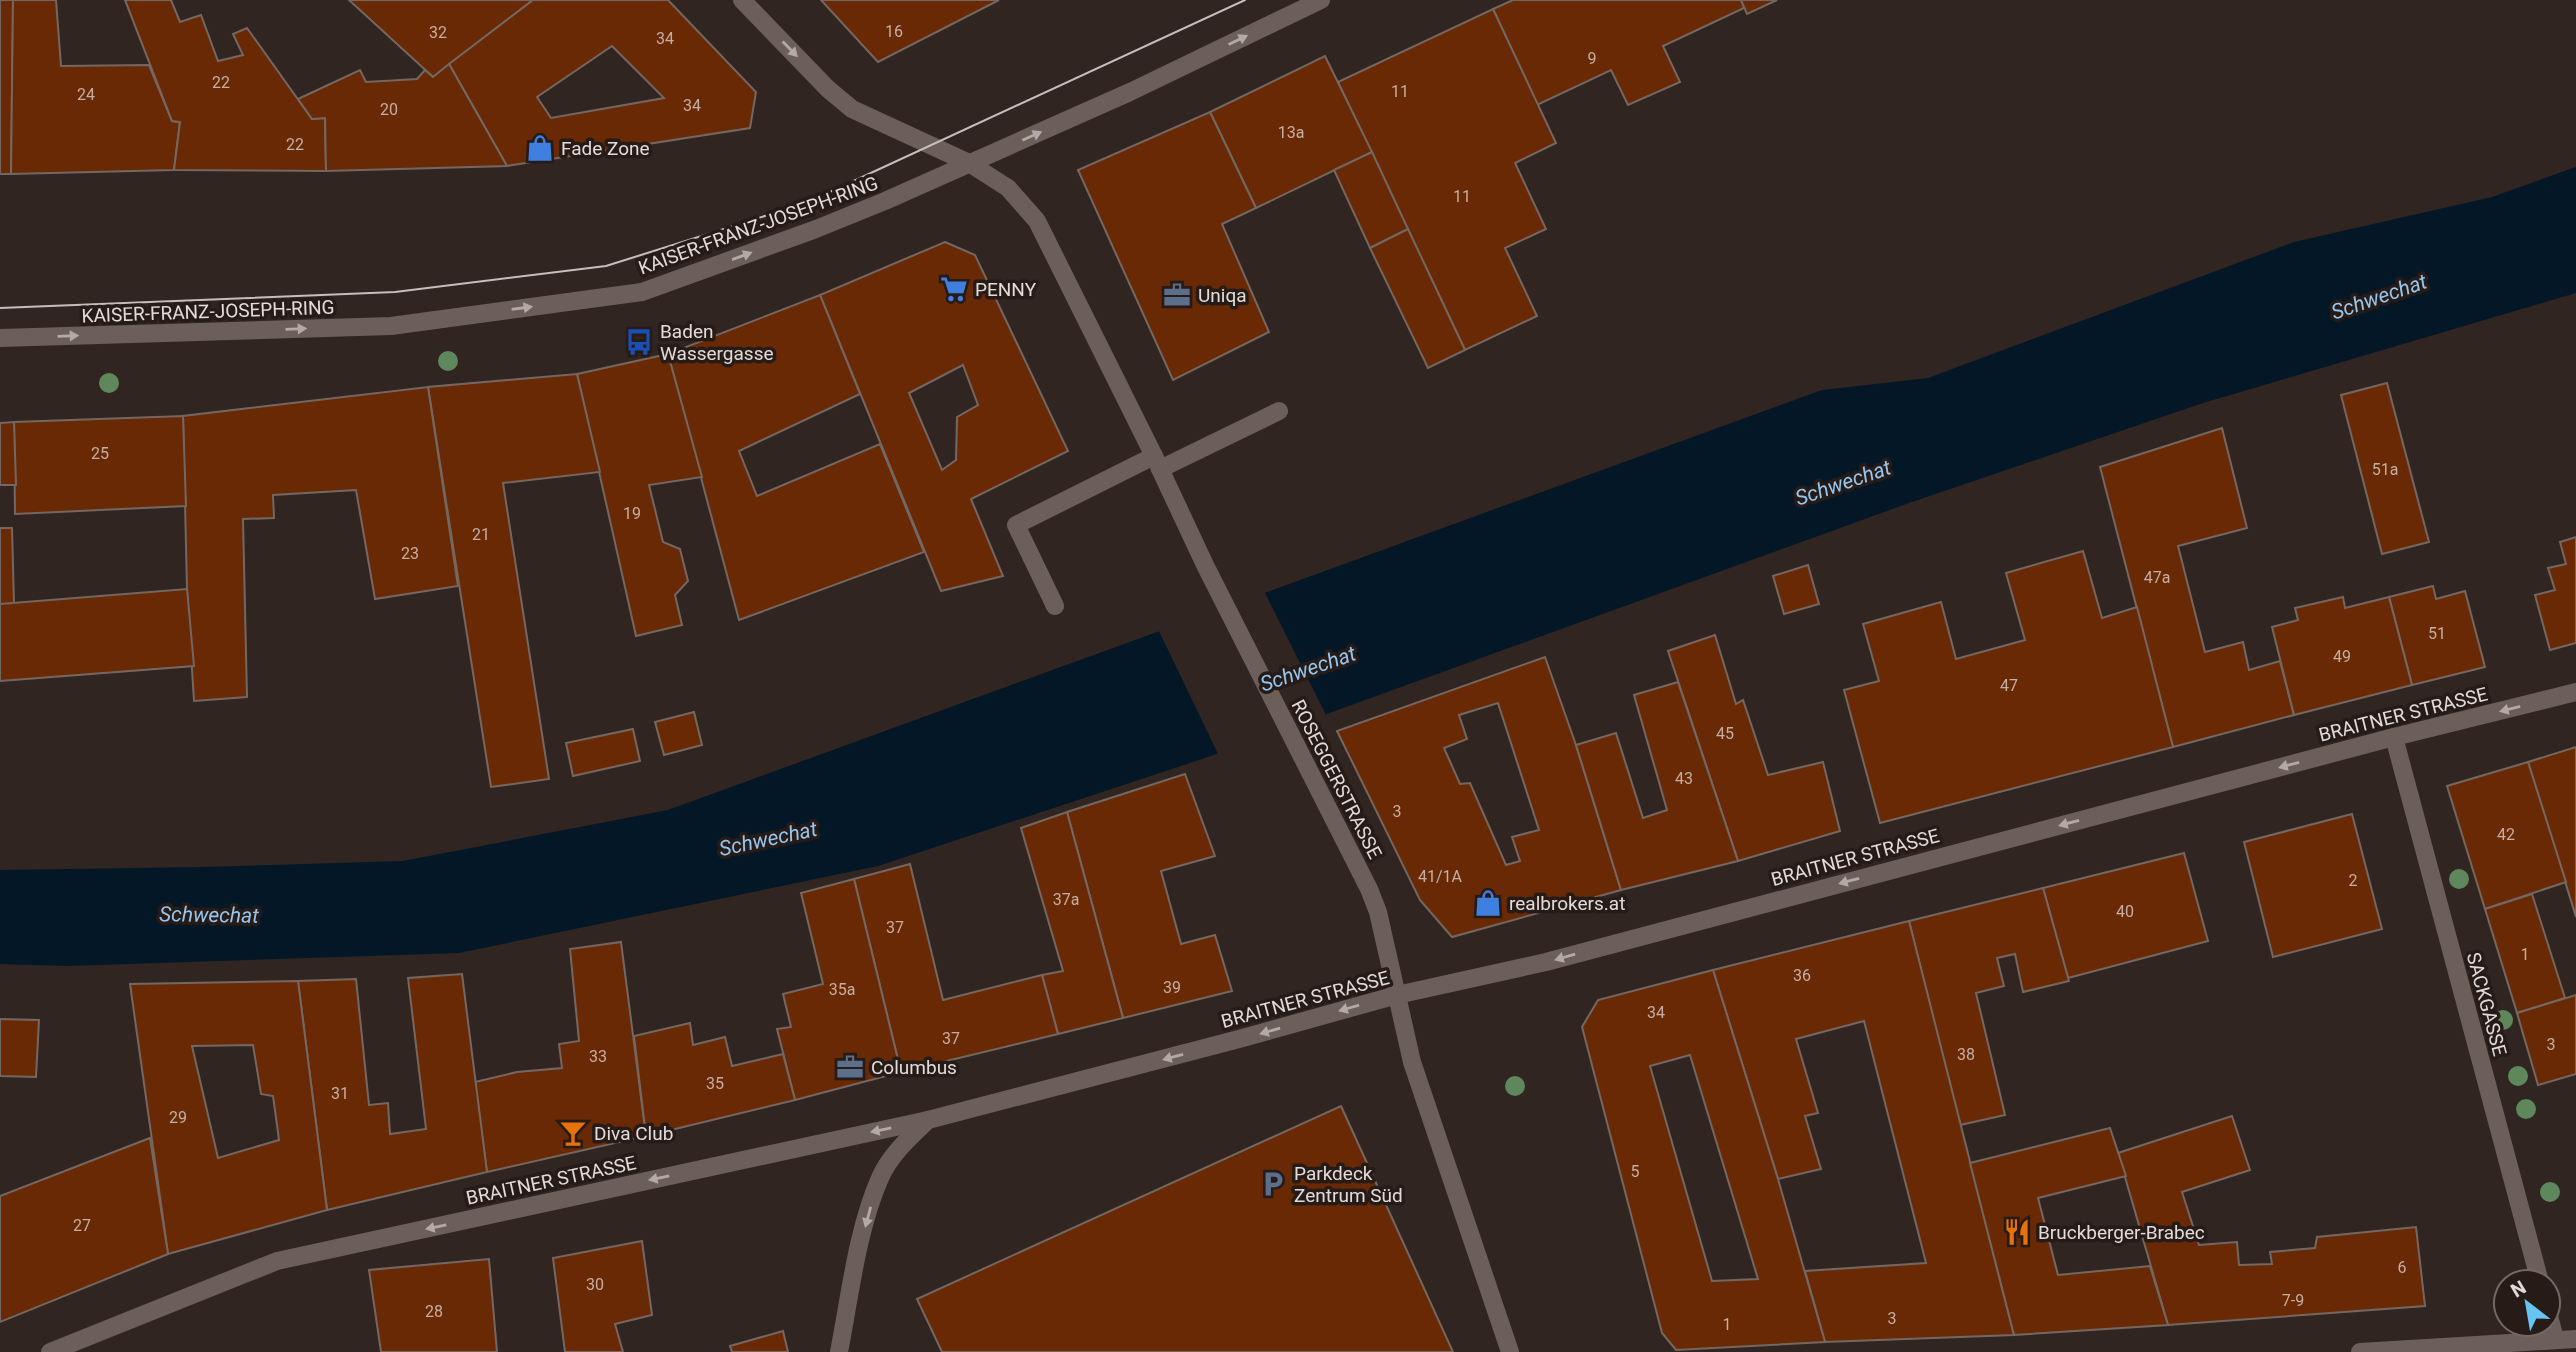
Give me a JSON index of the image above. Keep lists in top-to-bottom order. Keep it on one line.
{"streets":{"street":["KAISER-FRANZ-JOSEPH-RING","BRAITNER STRASSE","ROSEGGERSTRASSE","SACKGASSE"]},"crossings":[["KAISER-FRANZ-JOSEPH-RING","ROSEGGERSTRASSE"],["BRAITNER STRASSE","ROSEGGERSTRASSE"],["BRAITNER STRASSE","SACKGASSE"]],"one_way":["KAISER-FRANZ-JOSEPH-RING","BRAITNER STRASSE"],"water":["Schwechat"],"places":{"shop":["Fade Zone","realbrokers.at"],"supermarket":["PENNY"],"office":["Uniqa","Columbus"],"bus stop":["Baden Wassergasse"],"bar":["Diva Club"],"parking":["Parkdeck Zentrum Süd"],"restaurant":["Bruckberger-Brabec"]},"house_numbers":["16","32","34","9","22","11","24","34","20","13a","22","11","25","51a","19","21","23","47a","51","49","47","45","43","3","42","41/1A","2","37a","40","37","1","36","39","35a","34","37","3","38","33","35","31","29","5","27","6","30","7-9","28","3","1"],"north":"top left"}
